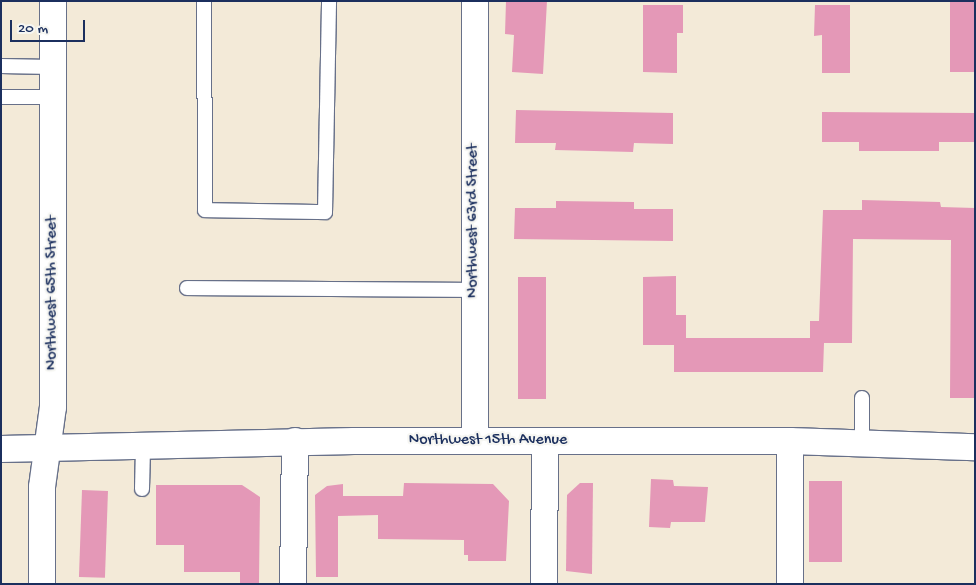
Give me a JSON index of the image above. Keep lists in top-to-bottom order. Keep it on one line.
{"streets":{"street":["Northwest 63rd Street","Northwest 65th Street","Northwest 15th Avenue"]},"crossings":[["Northwest 63rd Street","Northwest 15th Avenue"],["Northwest 65th Street","Northwest 15th Avenue"]],"scale_bar":"20 m"}
